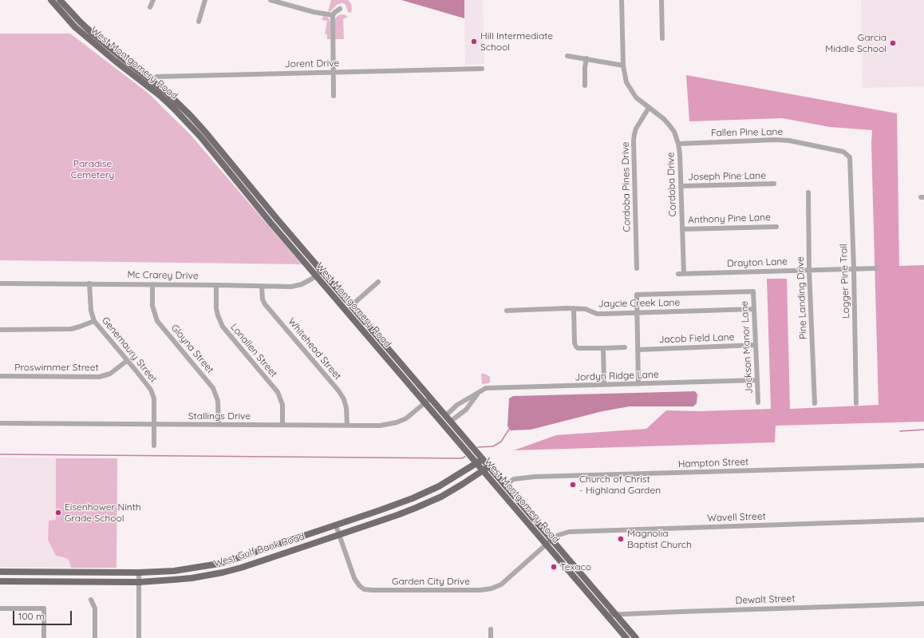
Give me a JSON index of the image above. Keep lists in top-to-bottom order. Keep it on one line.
{"streets":{"main road":["West Montgomery Road","West Gulf Bank Road"],"street":["Jorent Drive","Fallen Pine Lane","Joseph Pine Lane","Cordoba Drive","Cordoba Pines Drive","Anthony Pine Lane","Drayton Lane","Mc Crarey Drive","Logger Pine Trail","Pine Landing Drive","Jaycie Creek Lane","Jacob Field Lane","Jackson Manor Lane","Gloyna Street","Whitehead Street","Genemaury Street","Lonallen Street","Proswimmer Street","Jordyn Ridge Lane","Stallings Drive","Hampton Street","Wavell Street","Garden City Drive","Dewalt Street"]},"crossings":[["West Montgomery Road","Jorent Drive"],["West Montgomery Road","Mc Crarey Drive"],["West Montgomery Road","Jordyn Ridge Lane"],["West Montgomery Road","Stallings Drive"],["West Montgomery Road","Hampton Street"],["West Montgomery Road","Wavell Street"],["West Montgomery Road","West Gulf Bank Road"],["West Montgomery Road","Garden City Drive"],["West Montgomery Road","Dewalt Street"],["Fallen Pine Lane","Cordoba Drive"],["Fallen Pine Lane","Logger Pine Trail"],["Joseph Pine Lane","Cordoba Drive"],["Cordoba Drive","Cordoba Pines Drive"],["Cordoba Drive","Anthony Pine Lane"],["Cordoba Drive","Drayton Lane"],["Drayton Lane","Logger Pine Trail"],["Drayton Lane","Pine Landing Drive"],["Mc Crarey Drive","Gloyna Street"],["Mc Crarey Drive","Whitehead Street"],["Mc Crarey Drive","Genemaury Street"],["Mc Crarey Drive","Lonallen Street"],["Jaycie Creek Lane","Jackson Manor Lane"],["Jacob Field Lane","Jackson Manor Lane"],["Jackson Manor Lane","Jordyn Ridge Lane"],["Gloyna Street","Stallings Drive"],["Whitehead Street","Stallings Drive"],["Genemaury Street","Proswimmer Street"],["Genemaury Street","Stallings Drive"],["Lonallen Street","Stallings Drive"],["Wavell Street","Garden City Drive"],["West Gulf Bank Road","Garden City Drive"]],"parks":["Paradise Cemetery"],"places":["Hill Intermediate School","Garcia Middle School","Church of Christ - Highland Garden","Eisenhower Ninth Grade School","Magnolia Baptist Church","Texaco"],"scale_bar":"100 m"}
